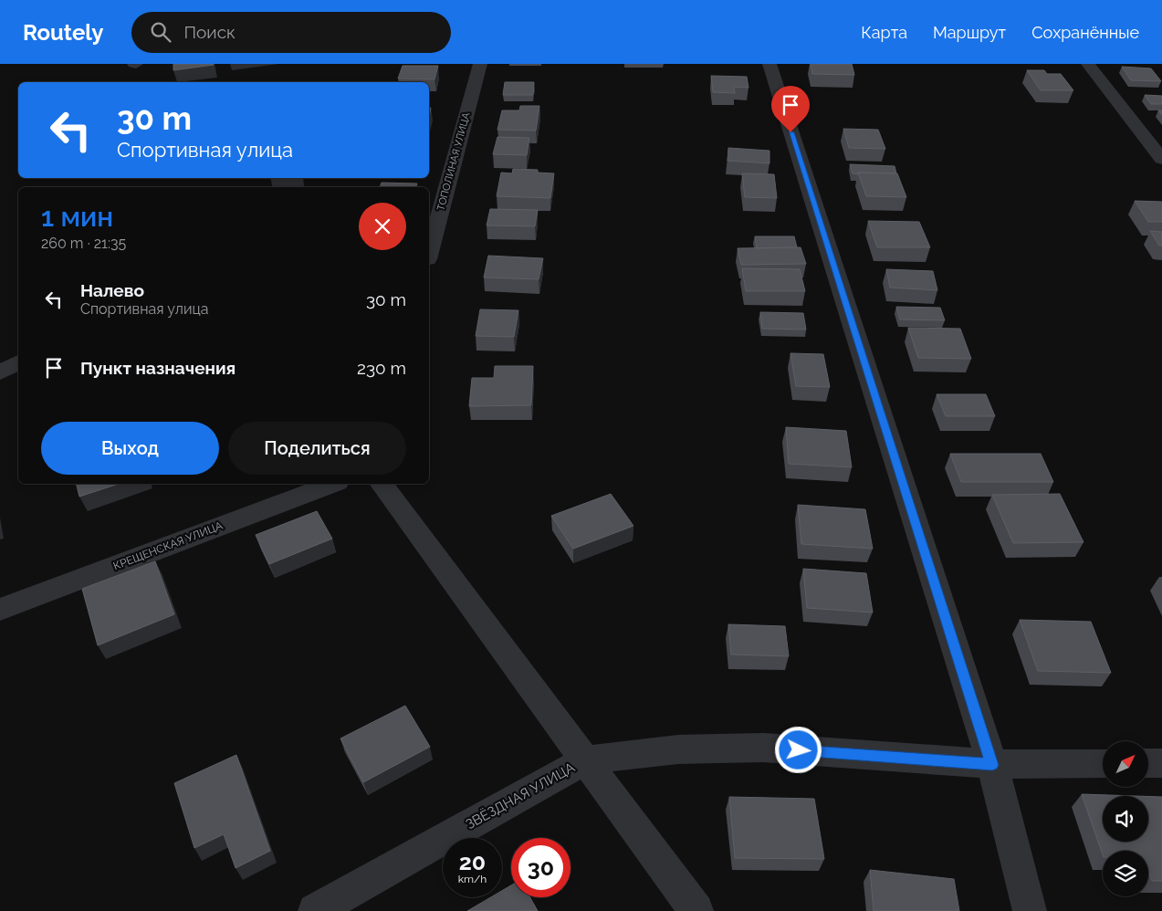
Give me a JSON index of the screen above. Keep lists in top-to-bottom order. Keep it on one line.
{"streets":{"street":["ТОПОЛИНАЯ УЛИЦА","КРЕЩЕНСКАЯ УЛИЦА","ЗВЁЗДНАЯ УЛИЦА"]},"north":"top right","page":{"header":"Routely","search":"Поиск","nav":["Карта","Маршрут","Сохранённые"],"turn":["30 m","Спортивная улица"],"heading":["1 мин","260 m · 21:35"],"list":[{"name":"Налево","note":"Спортивная улица","value":"30 m"},{"name":"Пункт назначения","value":"230 m"}],"buttons":["Выход","Поделиться"],"speed":"20 km/h","limit":"30"}}
